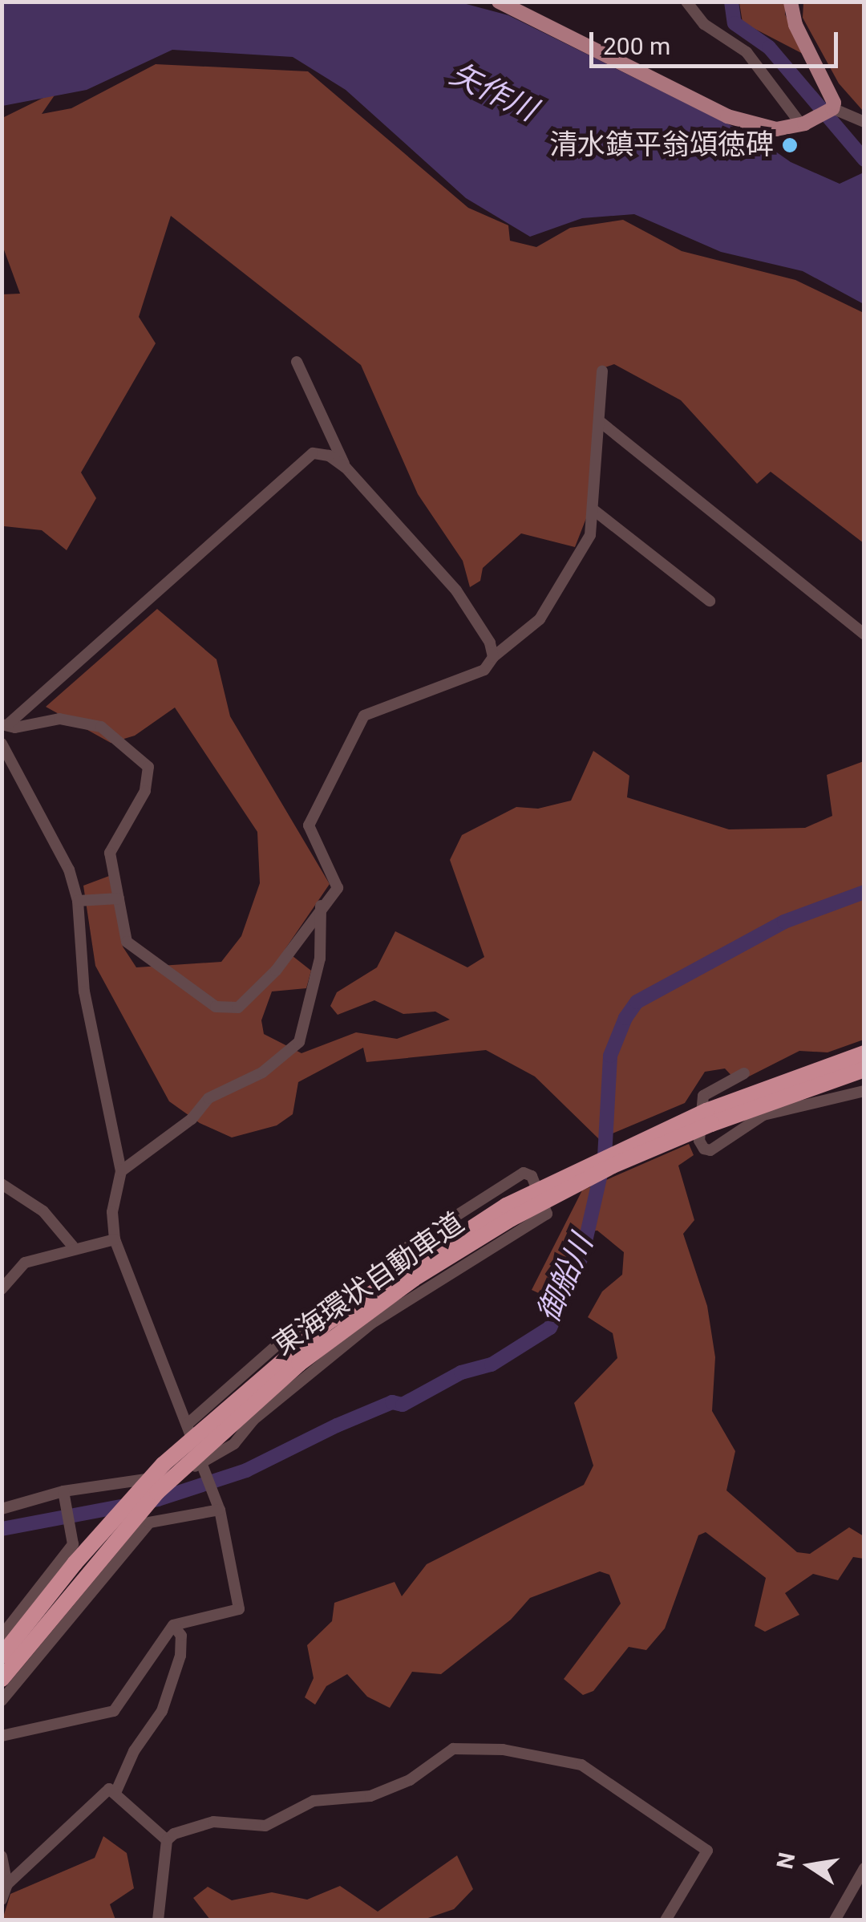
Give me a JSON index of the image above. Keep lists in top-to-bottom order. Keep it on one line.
{"streets":{"highway":["東海環状自動車道"]},"water":["矢作川","御船川"],"places":["清水鎮平翁頌徳碑"],"scale_bar":"200 m","north":"left"}
